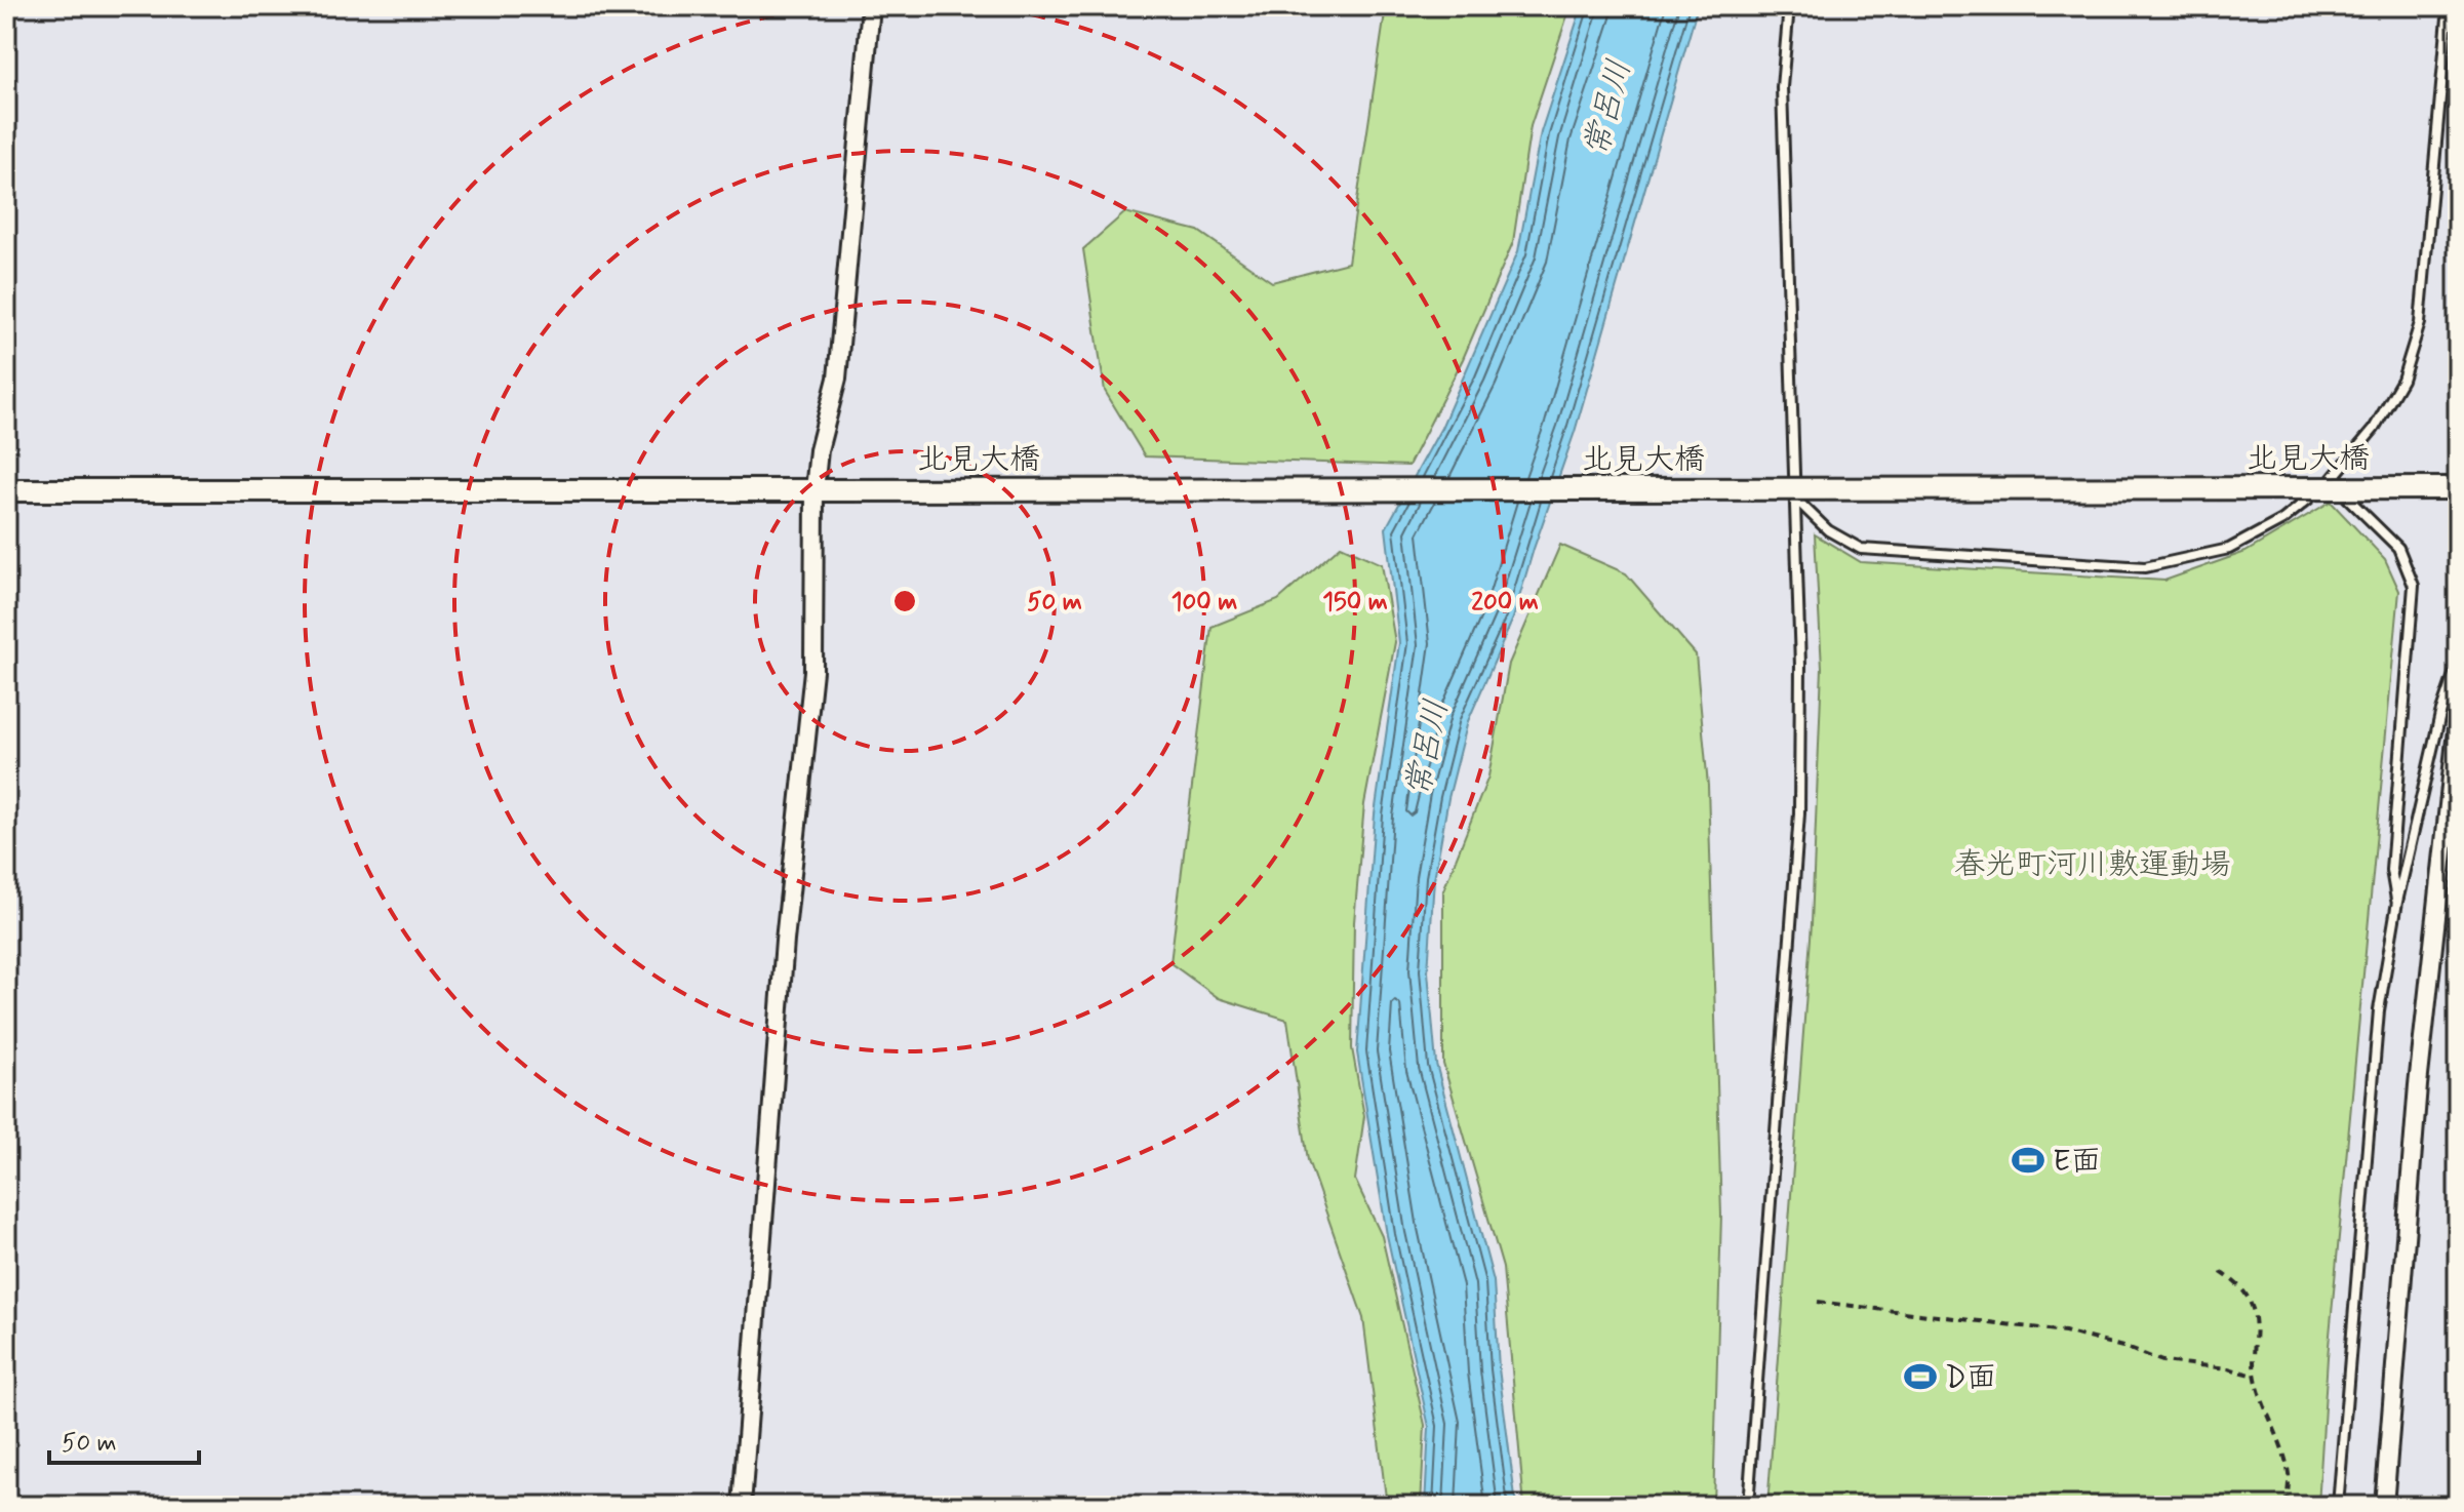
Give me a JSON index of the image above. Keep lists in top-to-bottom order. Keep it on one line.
{"streets":{"street":["北見大橋"]},"water":["常呂川"],"parks":["春光町河川敷運動場"],"places":{"sports":["E面","D面"]},"scale_bar":"50 m","rings":["50 m","100 m","150 m","200 m"]}
